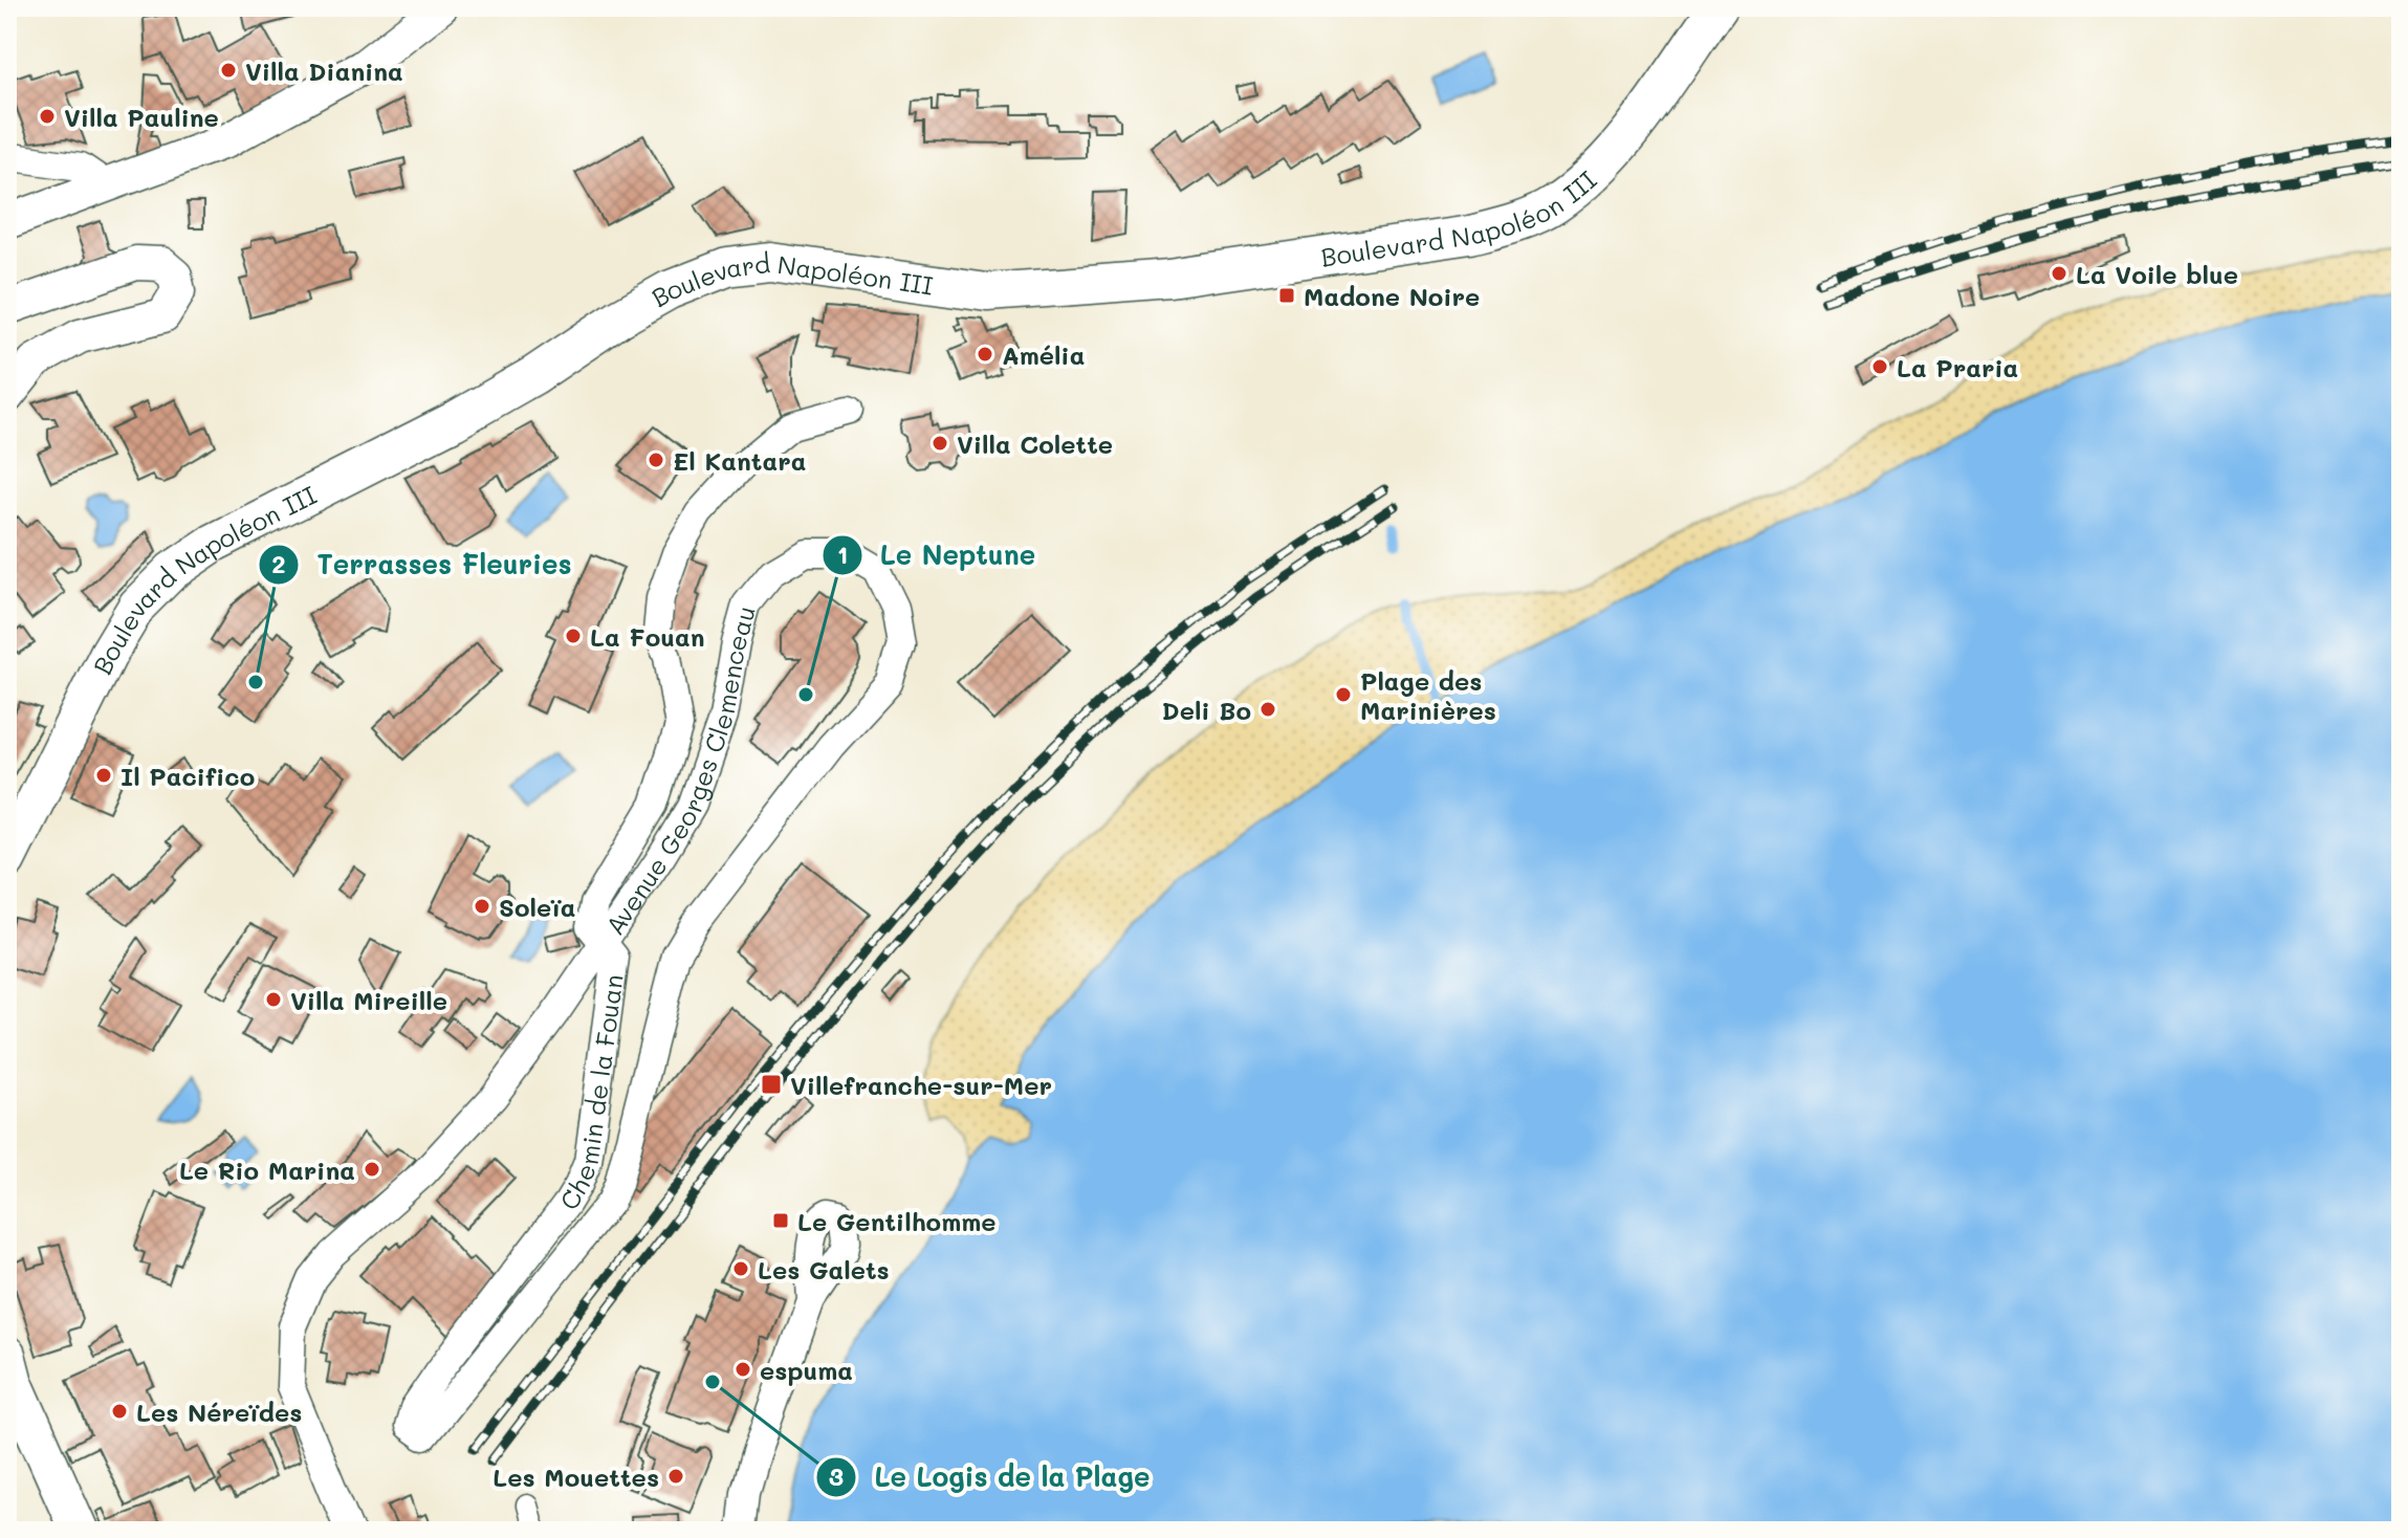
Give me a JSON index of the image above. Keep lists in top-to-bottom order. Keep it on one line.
{"streets":{"main road":["Boulevard Napoléon III"],"street":["Avenue Georges Clemenceau","Chemin de la Fouan"]},"crossings":[["Avenue Georges Clemenceau","Chemin de la Fouan"]],"places":{"other":["Villa Dianina","Villa Pauline","La Voile blue","Amélia","La Praria","Villa Colette","El Kantara","La Fouan","Terrasses Fleuries","Le Neptune","Plage des Marinières","Deli Bo","Il Pacifico","Soleïa","Villa Mireille","Le Rio Marina","Les Galets","espuma","Le Logis de la Plage","Les Néreïdes","Les Mouettes"],"transit":["Madone Noire","Villefranche-sur-Mer","Le Gentilhomme"]}}
